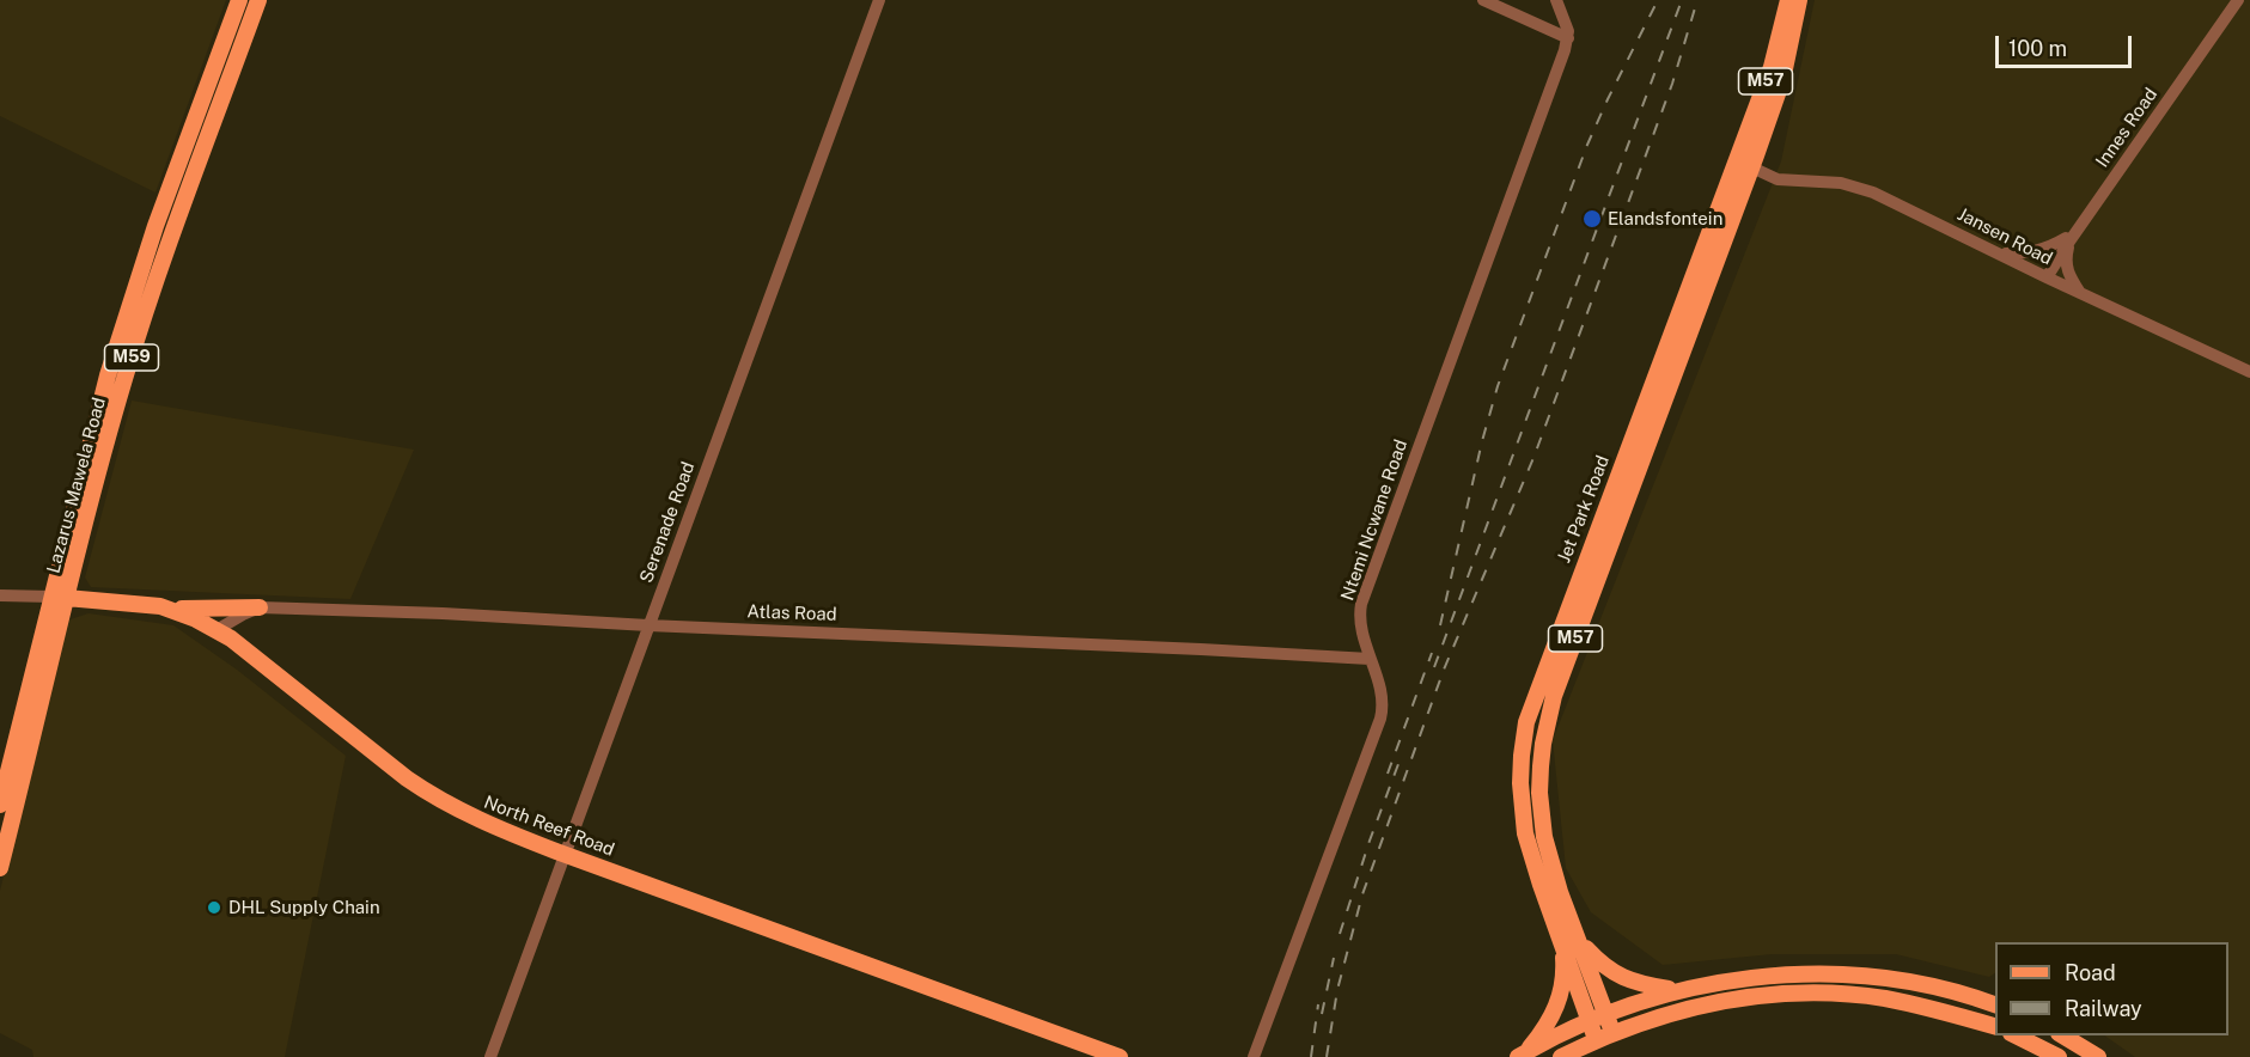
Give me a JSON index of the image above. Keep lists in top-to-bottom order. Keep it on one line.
{"streets":{"main road":["M57","M59","Lazarus Mawela Road","Jet Park Road","North Reef Road"],"street":["Innes Road","Jansen Road","Ntemi Ncwane Road","Serenade Road","Atlas Road"]},"crossings":[["Innes Road","Jansen Road"],["Jansen Road","Jet Park Road"],["Lazarus Mawela Road","North Reef Road"],["Ntemi Ncwane Road","Atlas Road"],["Serenade Road","Atlas Road"],["Serenade Road","North Reef Road"],["Atlas Road","North Reef Road"]],"places":["Elandsfontein","DHL Supply Chain"],"legend":["Road","Railway"],"scale_bar":"100 m"}
